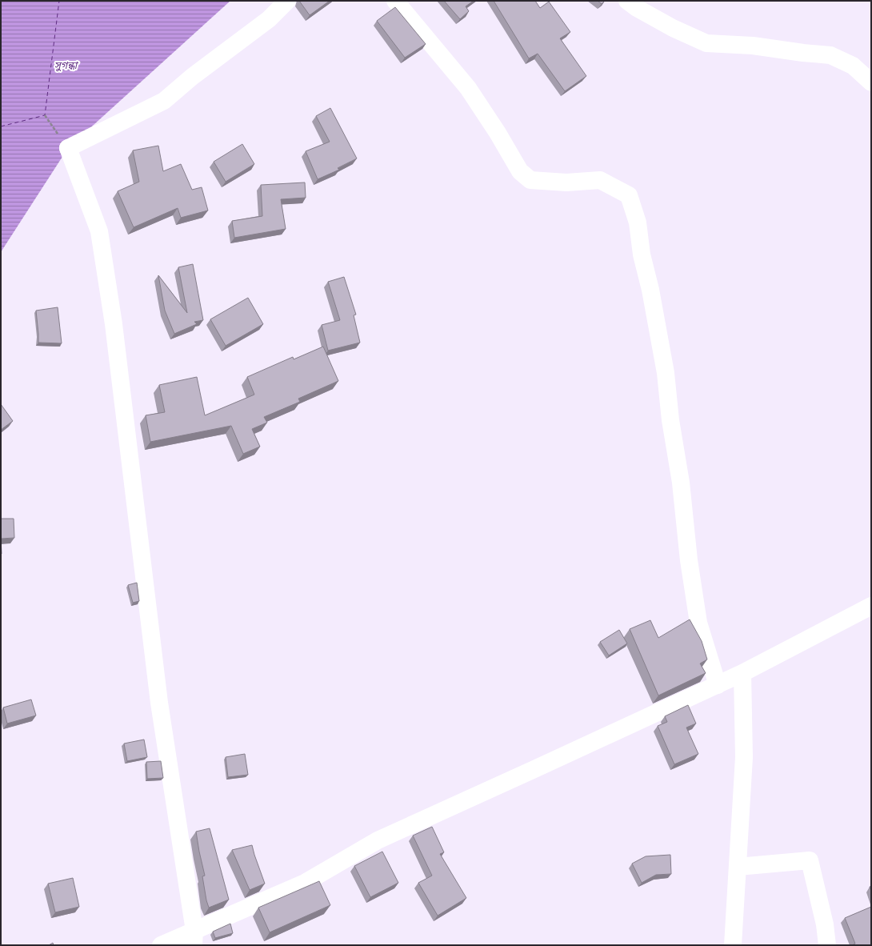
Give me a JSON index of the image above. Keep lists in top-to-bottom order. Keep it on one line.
{"water":["সুগন্ধা"]}
